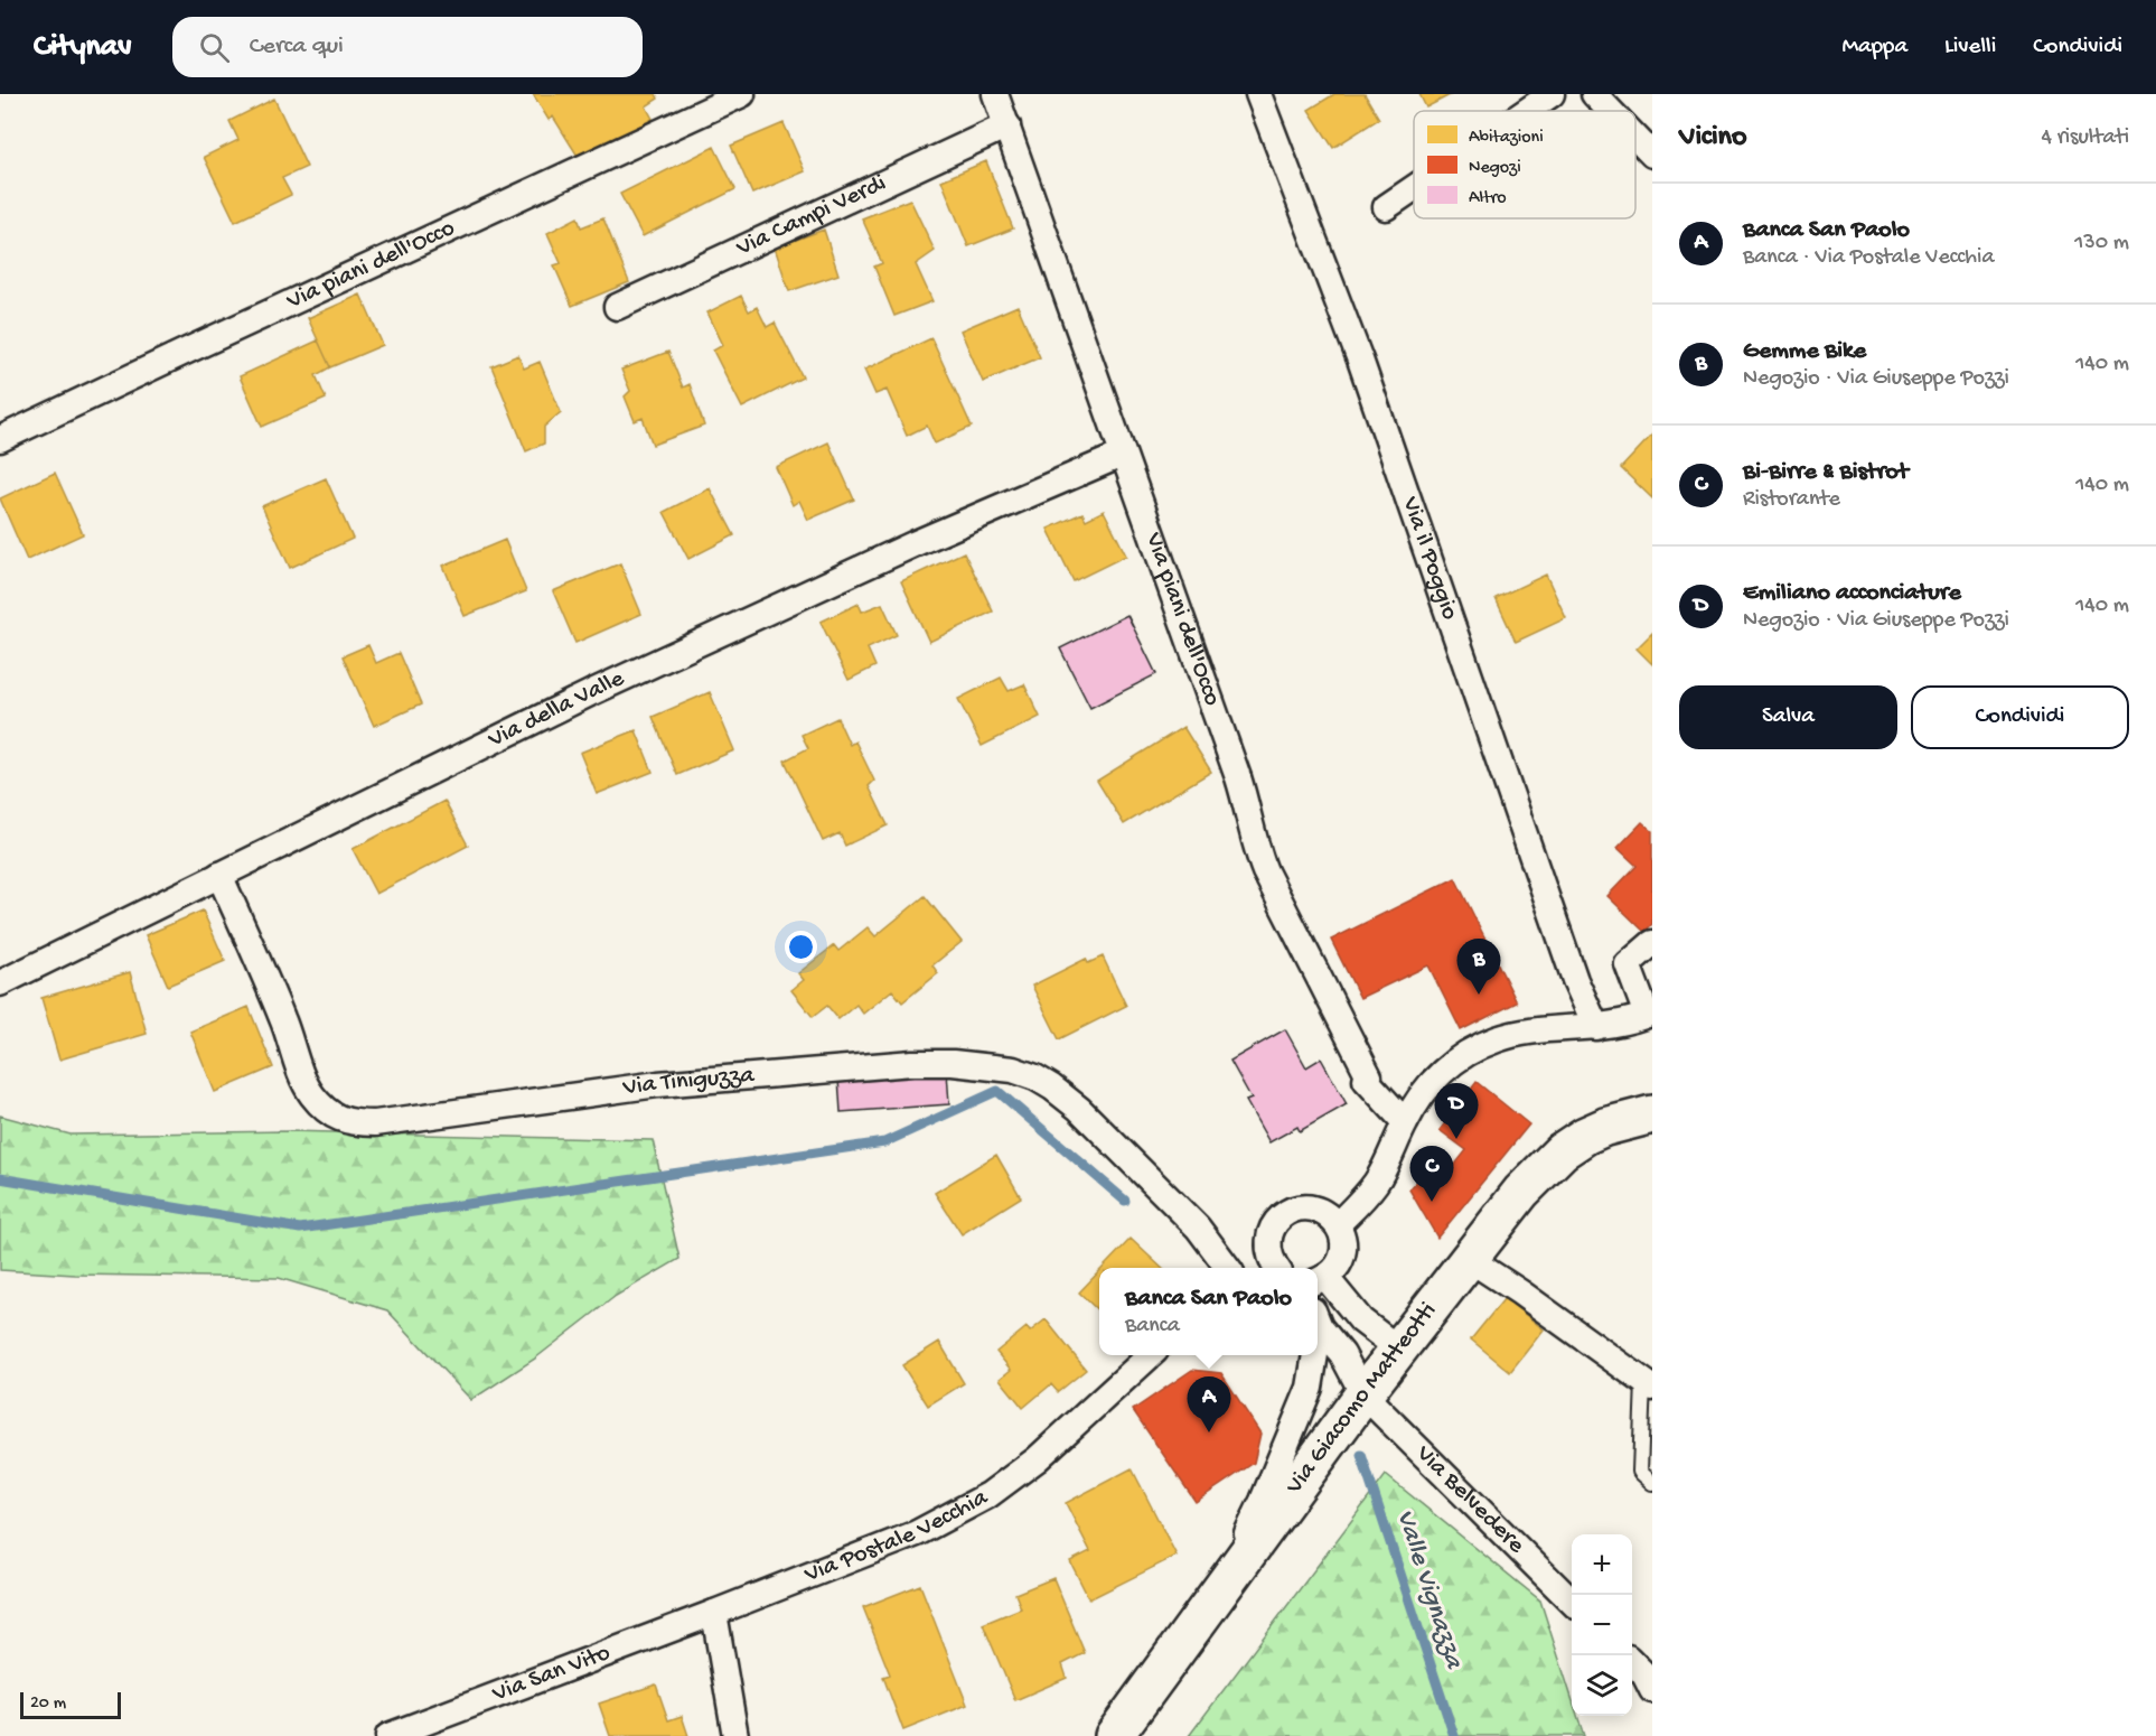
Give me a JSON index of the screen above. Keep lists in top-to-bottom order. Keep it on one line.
{"streets":{"main road":["Via Giacomo Matteotti"],"street":["Via Campi Verdi","Via piani dell'Occo","Via il Poggio","Via della Valle","Via Tiniguzza","Via Belvedere","Via Postale Vecchia","Via San Vito"]},"crossings":[["Via Campi Verdi","Via piani dell'Occo"],["Via piani dell'Occo","Via della Valle"],["Via della Valle","Via Tiniguzza"],["Via Giacomo Matteotti","Via Belvedere"],["Via Postale Vecchia","Via San Vito"]],"water":["Valle Vignazza"],"legend":["Abitazioni","Negozi","Altro"],"scale_bar":"20 m","page":{"header":"Citynav","search":"Cerca qui","nav":["Mappa","Livelli","Condividi"],"heading":["Vicino","4 risultati"],"list":[{"mark":"A","name":"Banca San Paolo","note":"Banca · Via Postale Vecchia","value":"130 m"},{"mark":"B","name":"Gemme Bike","note":"Negozio · Via Giuseppe Pozzi","value":"140 m"},{"mark":"C","name":"Bi-Birre & Bistrot","note":"Ristorante","value":"140 m"},{"mark":"D","name":"Emiliano acconciature","note":"Negozio · Via Giuseppe Pozzi","value":"140 m"}],"buttons":["Salva","Condividi"],"pins":["B","D","C","A"],"popup":["Banca San Paolo","Banca"],"map_buttons":["+","−"],"scale":"20 m"}}
